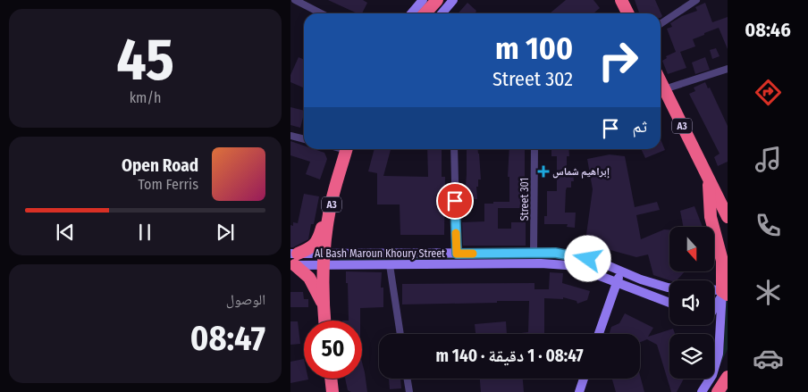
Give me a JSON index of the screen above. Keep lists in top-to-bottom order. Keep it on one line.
{"streets":{"highway":["A3"],"main road":["Al Bash Maroun Khoury Street"],"street":["Street 301"]},"crossings":[["A3","Al Bash Maroun Khoury Street"],["Street 301","Al Bash Maroun Khoury Street"]],"places":{"health":["إبراهيم شماس"]},"north":"bottom","page":{"tabs":"08:46","tile":[["45","km/h"],["الوصول","08:47"]],"turn":["100 m","Street 302"],"then":"ثم","song":["Open Road","Tom Ferris"],"limit":"50","trip":"08:47 · 1 دقيقة · 140 m"}}
